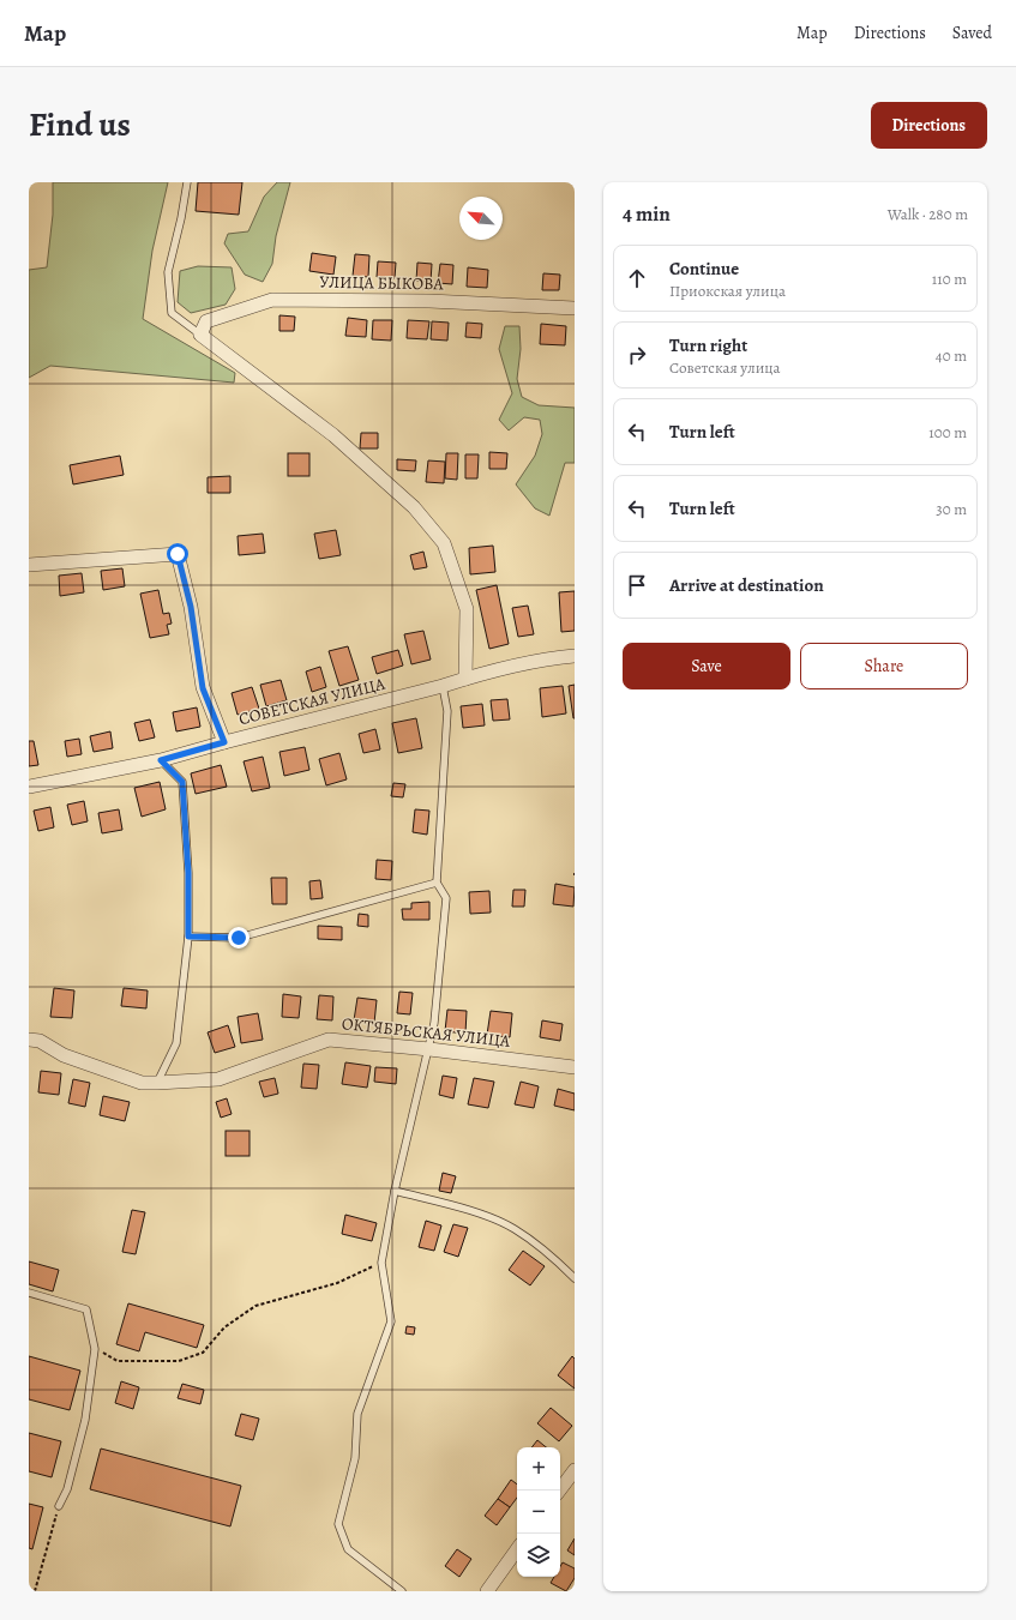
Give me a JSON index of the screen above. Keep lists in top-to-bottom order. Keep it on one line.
{"streets":{"street":["УЛИЦА БЫКОВА","СОВЕТСКАЯ УЛИЦА","ОКТЯБРЬСКАЯ УЛИЦА"]},"north":"top left","page":{"header":"Map","nav":["Map","Directions","Saved"],"title":"Find us","buttons":["Directions",["Save","Share"]],"heading":["4 min","Walk · 280 m"],"list":[["Continue","Приокская улица","110 m"],["Turn right","Советская улица","40 m"],["Turn left","100 m"],["Turn left","30 m"],"Arrive at destination"],"map_buttons":["+","−"]}}
